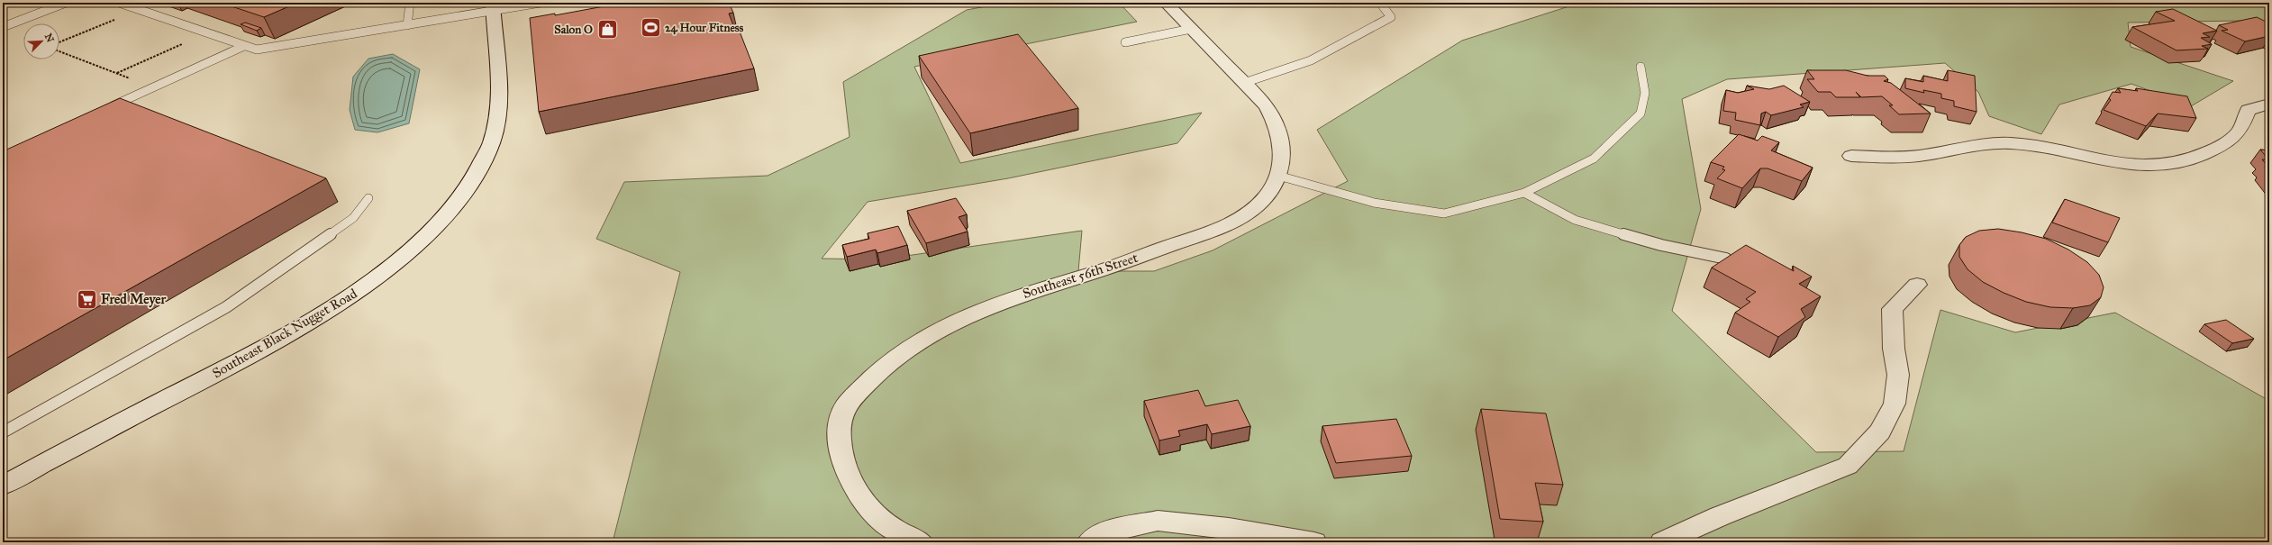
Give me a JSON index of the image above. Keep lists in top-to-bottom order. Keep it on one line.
{"streets":{"street":["Southeast 56th Street","Southeast Black Nugget Road"]},"places":{"sports":["24 Hour Fitness"],"shop":["Salon O"],"supermarket":["Fred Meyer"]},"north":"top right"}
